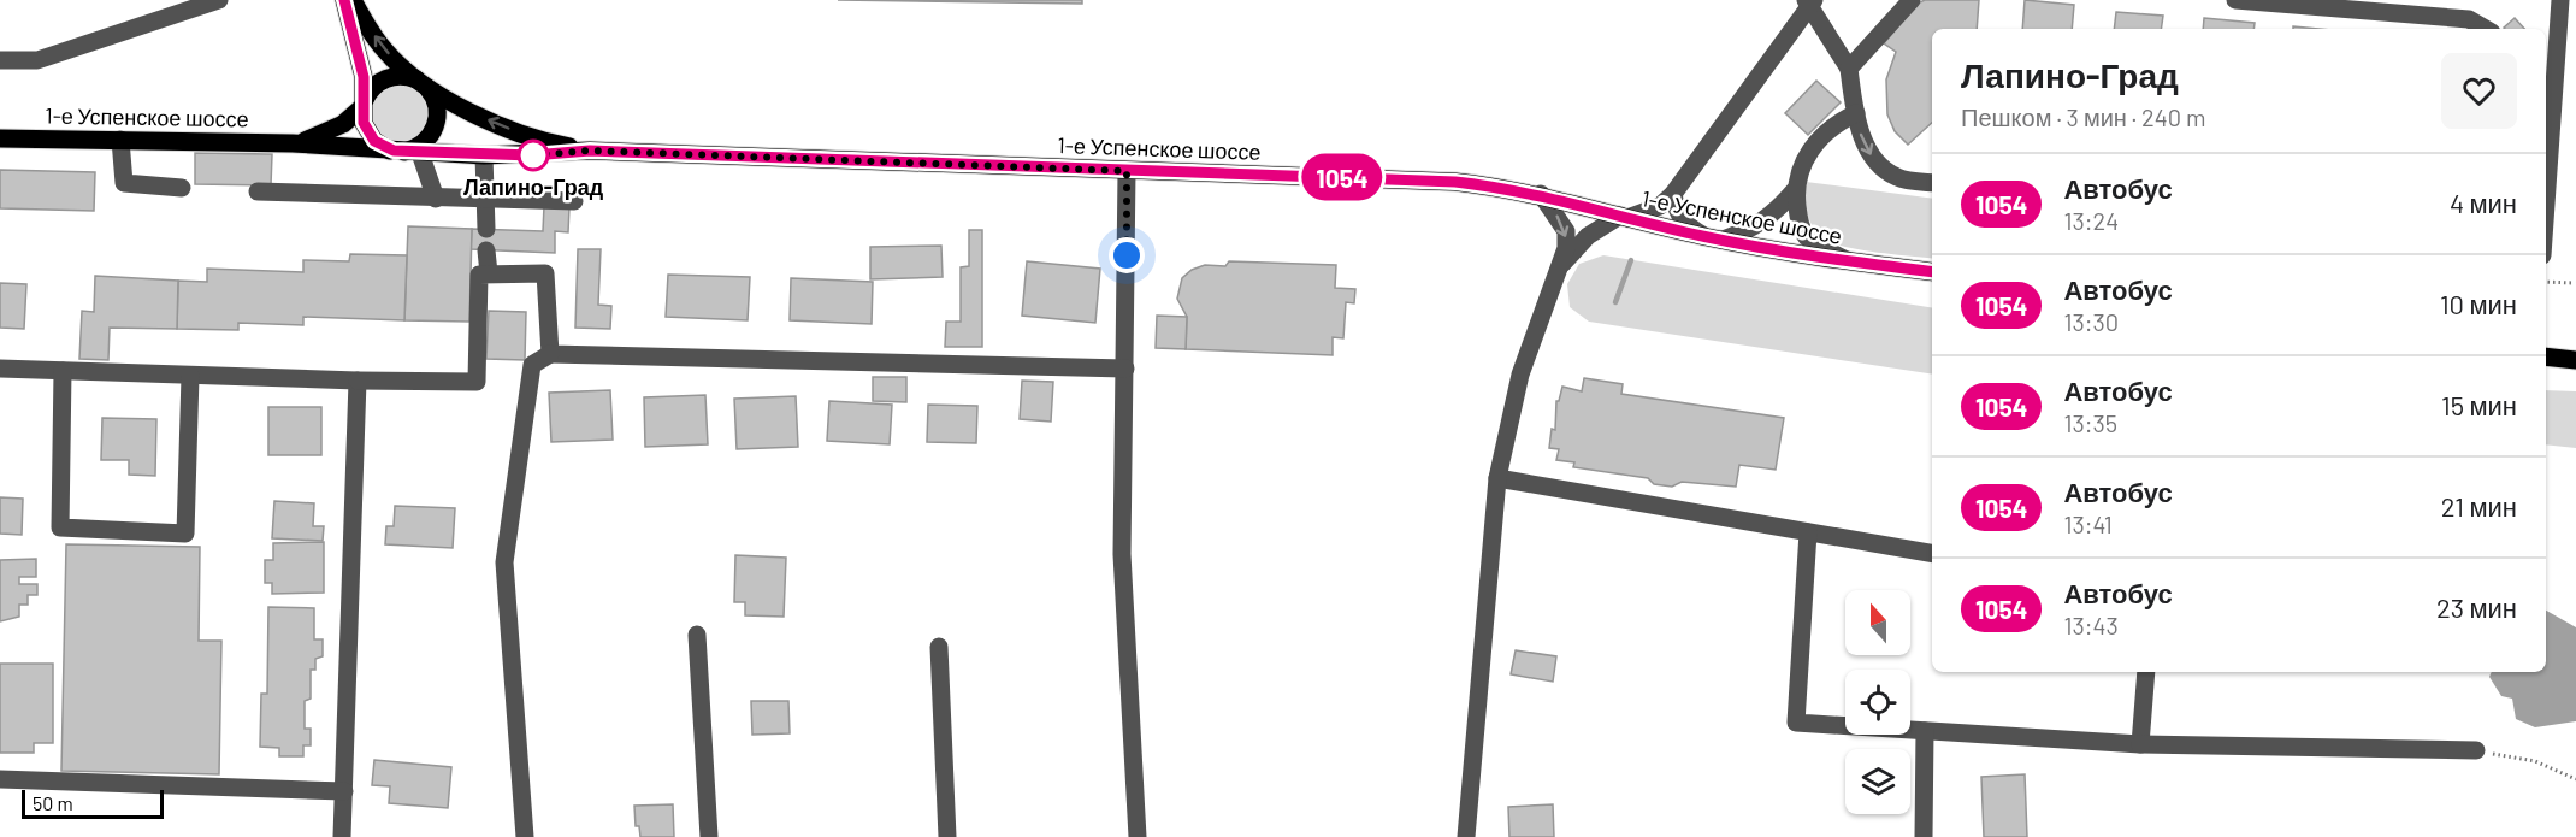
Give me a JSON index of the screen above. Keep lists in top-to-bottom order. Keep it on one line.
{"streets":{"main road":["1-е Успенское шоссе"]},"places":["Лапино-Град"],"lines":["bus line 1054"],"scale_bar":"50 m","north":"top","page":{"on_map":"1054","heading":["Лапино-Град","Пешком · 3 мин · 240 m"],"list":[{"mark":"1054","name":"Автобус","note":"13:24","value":"4 мин"},{"mark":"1054","name":"Автобус","note":"13:30","value":"10 мин"},{"mark":"1054","name":"Автобус","note":"13:35","value":"15 мин"},{"mark":"1054","name":"Автобус","note":"13:41","value":"21 мин"},{"mark":"1054","name":"Автобус","note":"13:43","value":"23 мин"}],"scale":"50 m"}}
